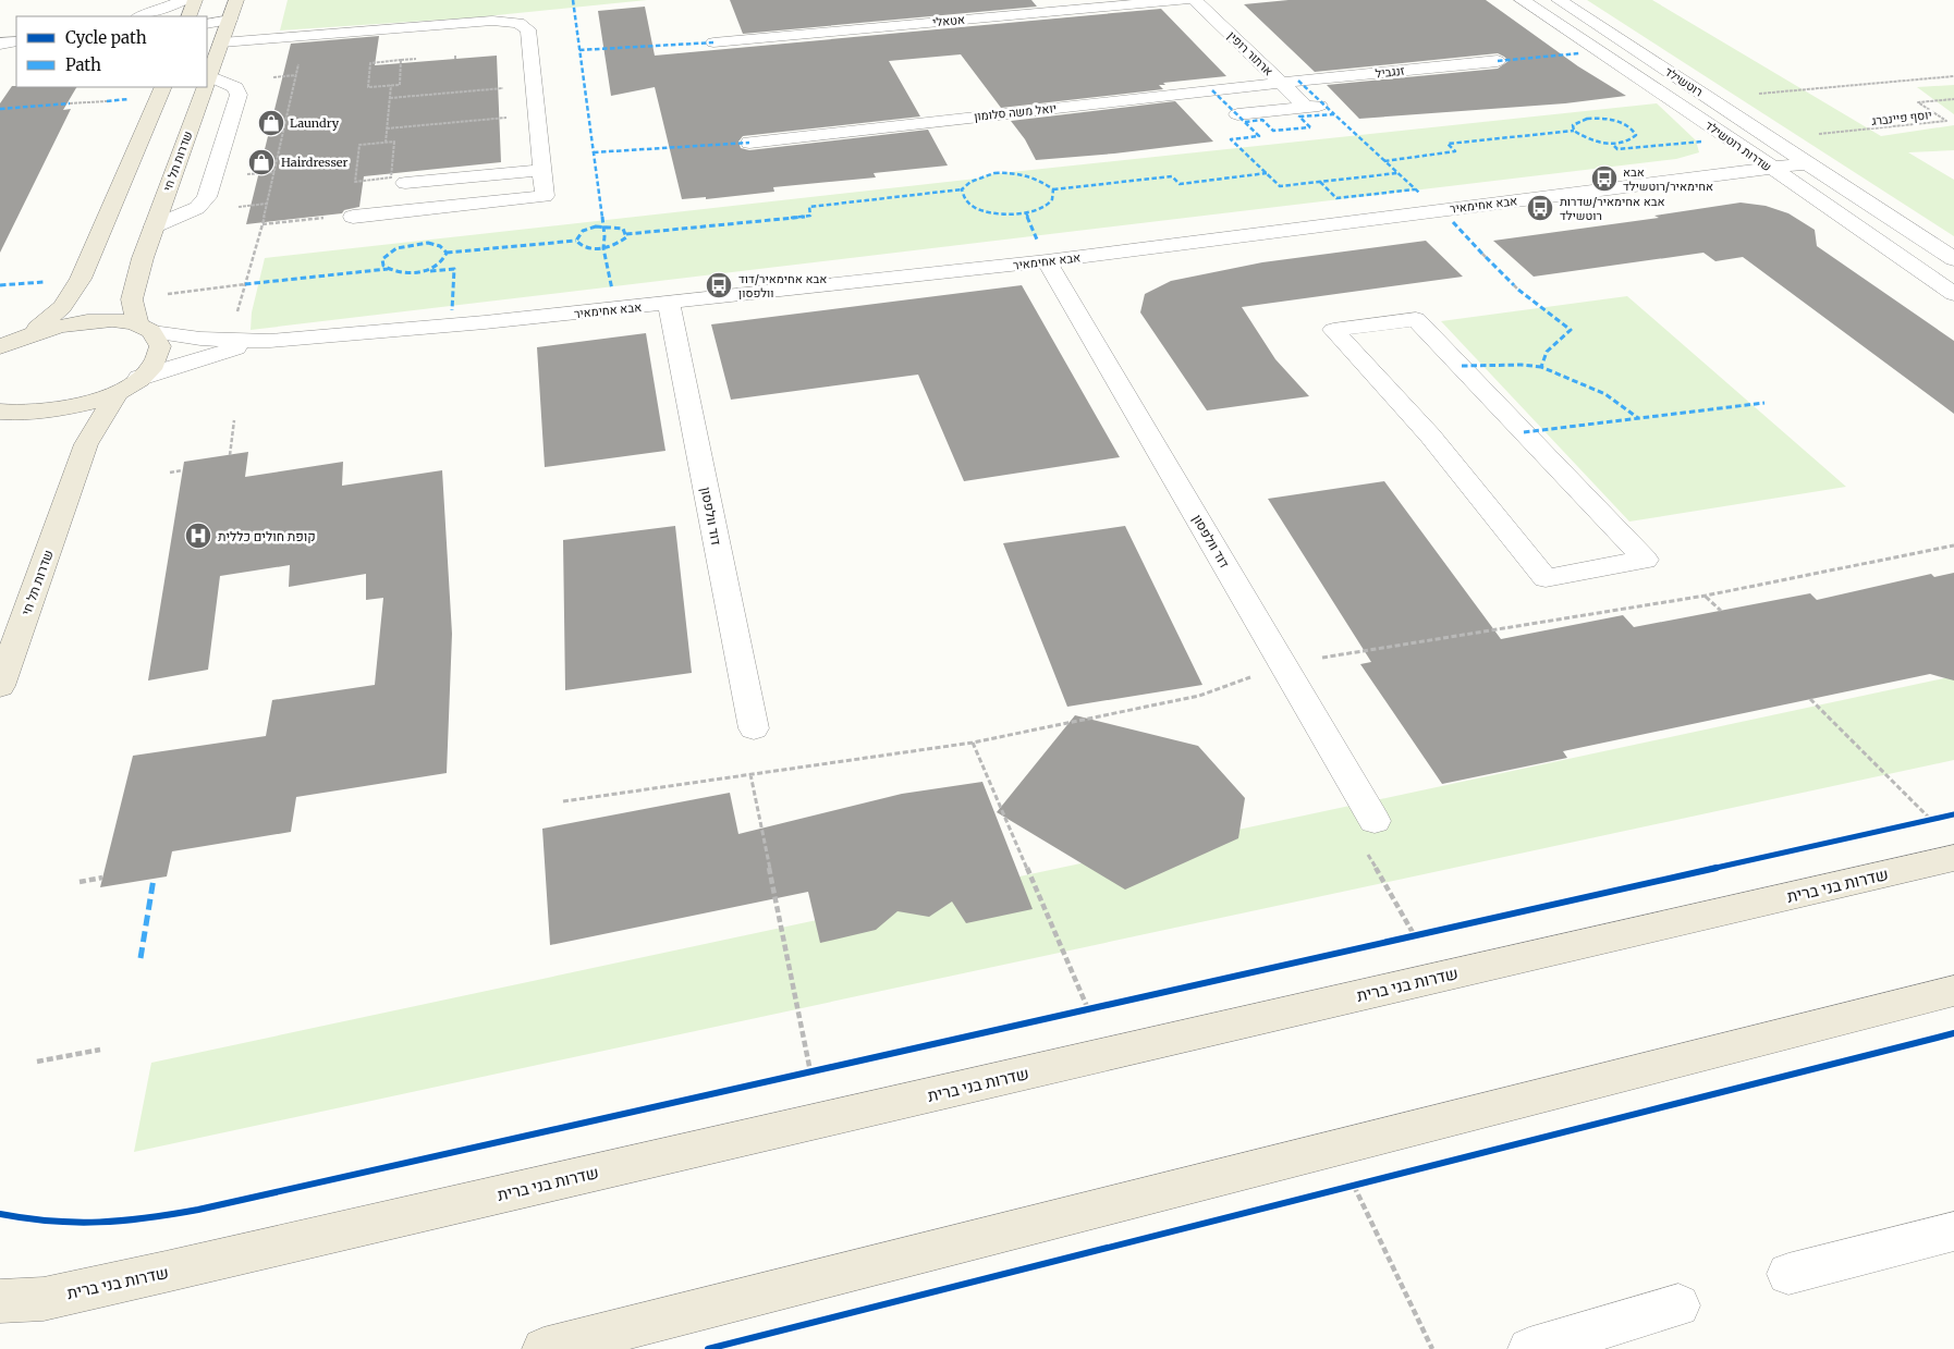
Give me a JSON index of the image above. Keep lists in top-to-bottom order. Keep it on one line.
{"streets":{"main road":["שדרות תל חי","שדרות בני ברית"],"street":["אטאלי","ארתור רופין","זנגביל","רוטשילד","יואל משה סלומון","שדרות רוטשילד","אבא אחימאיר","דוד וולפסון"],"path":["יוסף פיינברג"]},"crossings":[["ארתור רופין","זנגביל"],["ארתור רופין","יואל משה סלומון"],["זנגביל","יואל משה סלומון"],["רוטשילד","אבא אחימאיר"],["שדרות רוטשילד","אבא אחימאיר"],["שדרות תל חי","אבא אחימאיר"],["אבא אחימאיר","דוד וולפסון"]],"places":{"shop":["Laundry","Hairdresser"],"bus stop":["אבא אחימאיר/רוטשילד","אבא אחימאיר/שדרות רוטשילד","אבא אחימאיר/דוד וולפסון"],"hospital":["קופת חולים כללית"]},"legend":["Cycle path","Path"]}
